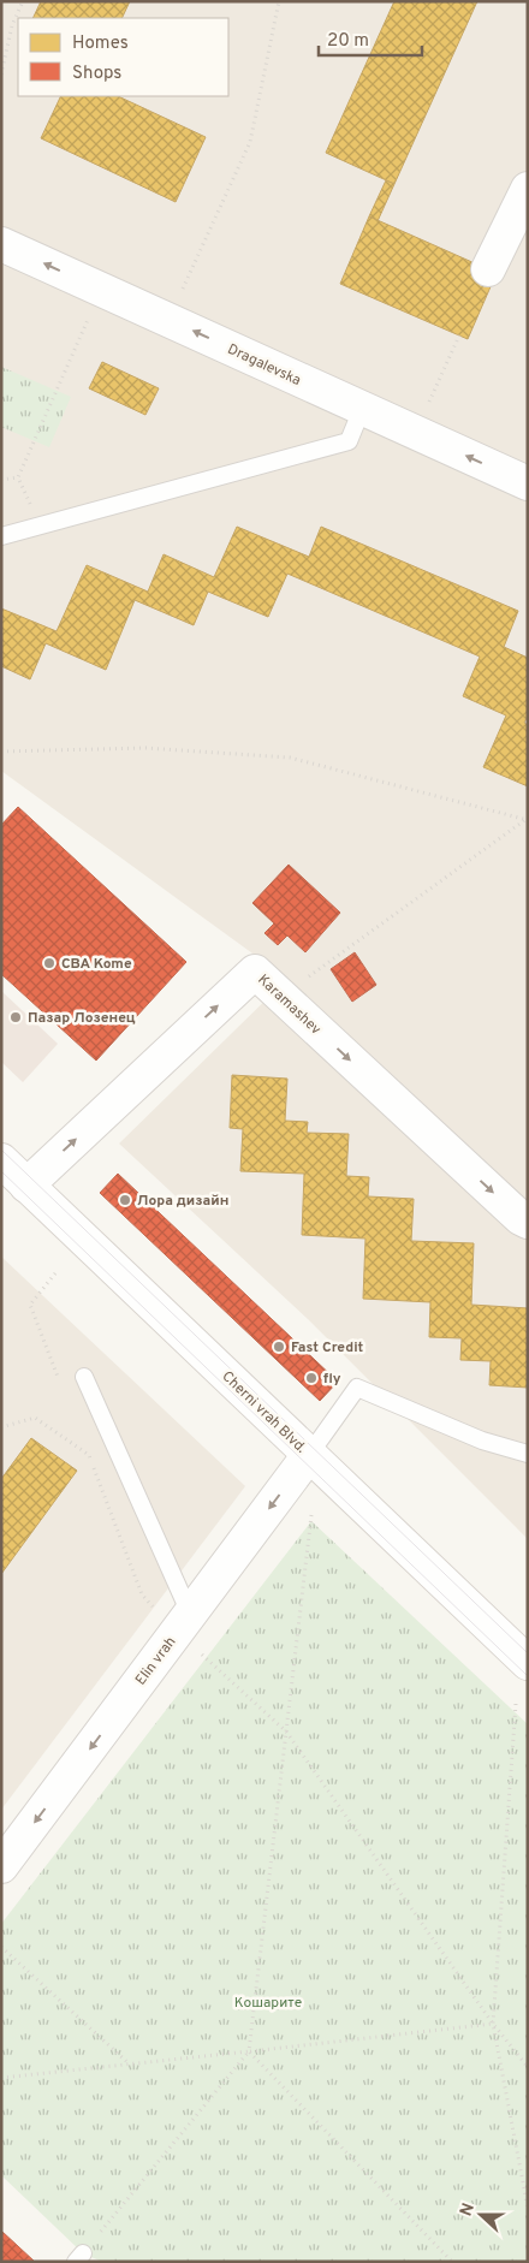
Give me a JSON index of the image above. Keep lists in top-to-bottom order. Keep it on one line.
{"streets":{"street":["Dragalevska","Karamashev","Cherni vrah Blvd.","Elin vrah"]},"crossings":[["Karamashev","Cherni vrah Blvd."],["Cherni vrah Blvd.","Elin vrah"]],"one_way":["Dragalevska","Elin vrah"],"parks":["Кошарите"],"places":["CBA Kome","Пазар Лозенец","Лора дизайн","Fast Credit","fly"],"legend":["Homes","Shops"],"scale_bar":"20 m","north":"left"}
